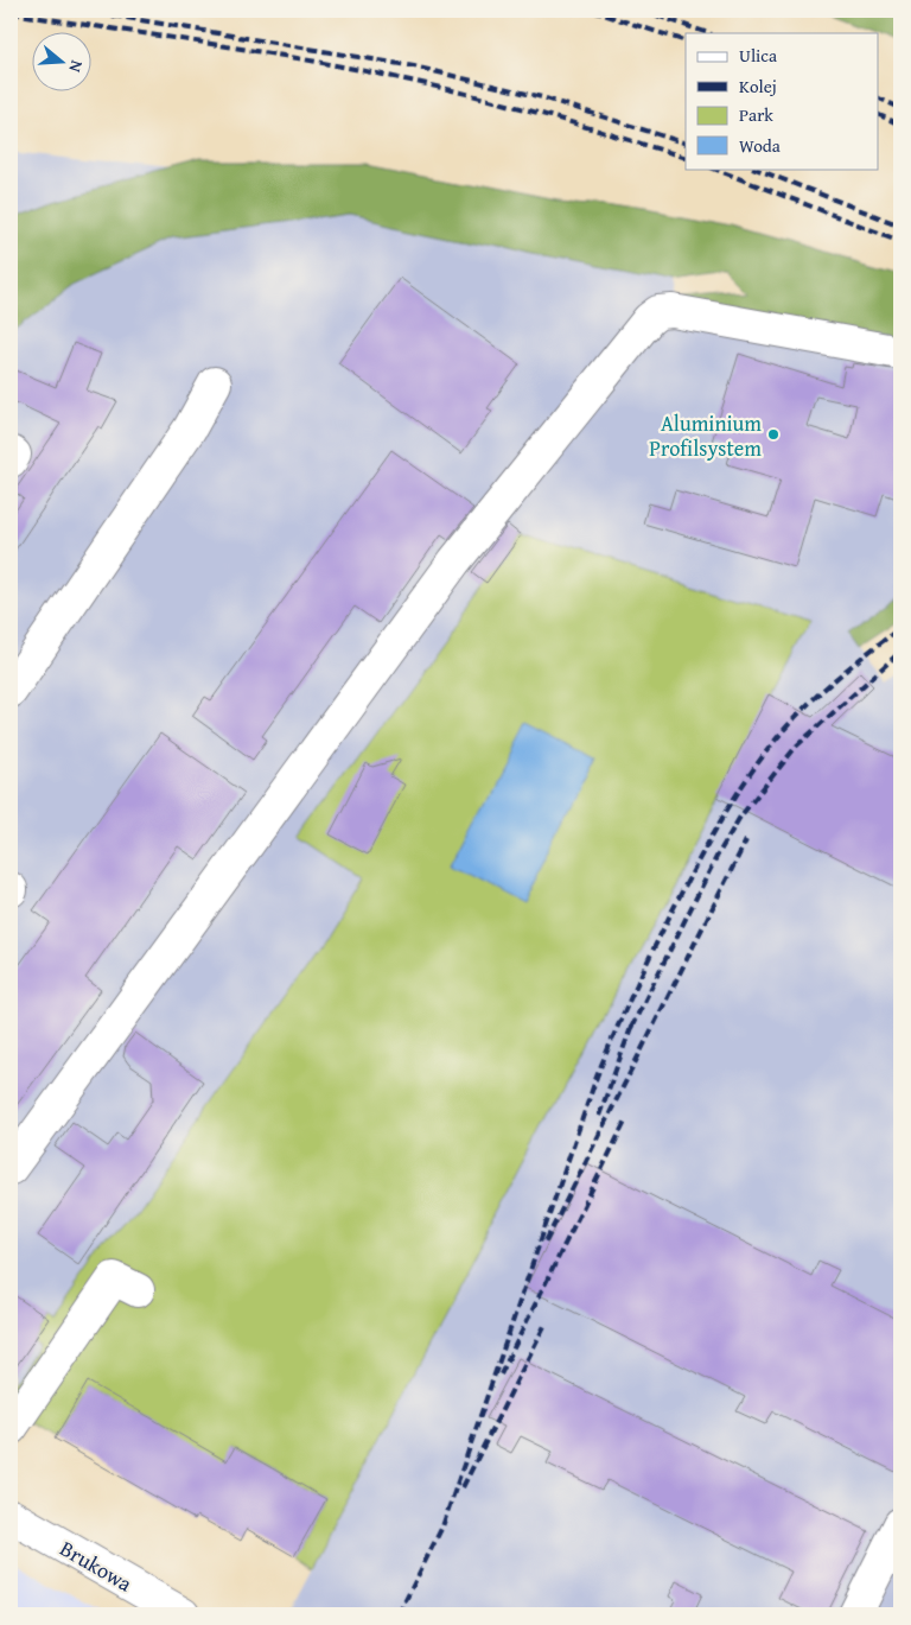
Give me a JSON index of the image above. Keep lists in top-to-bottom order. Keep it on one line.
{"streets":{"street":["Brukowa"]},"places":["Aluminium Profilsystem"],"legend":["Ulica","Kolej","Park","Woda"],"north":"right"}
